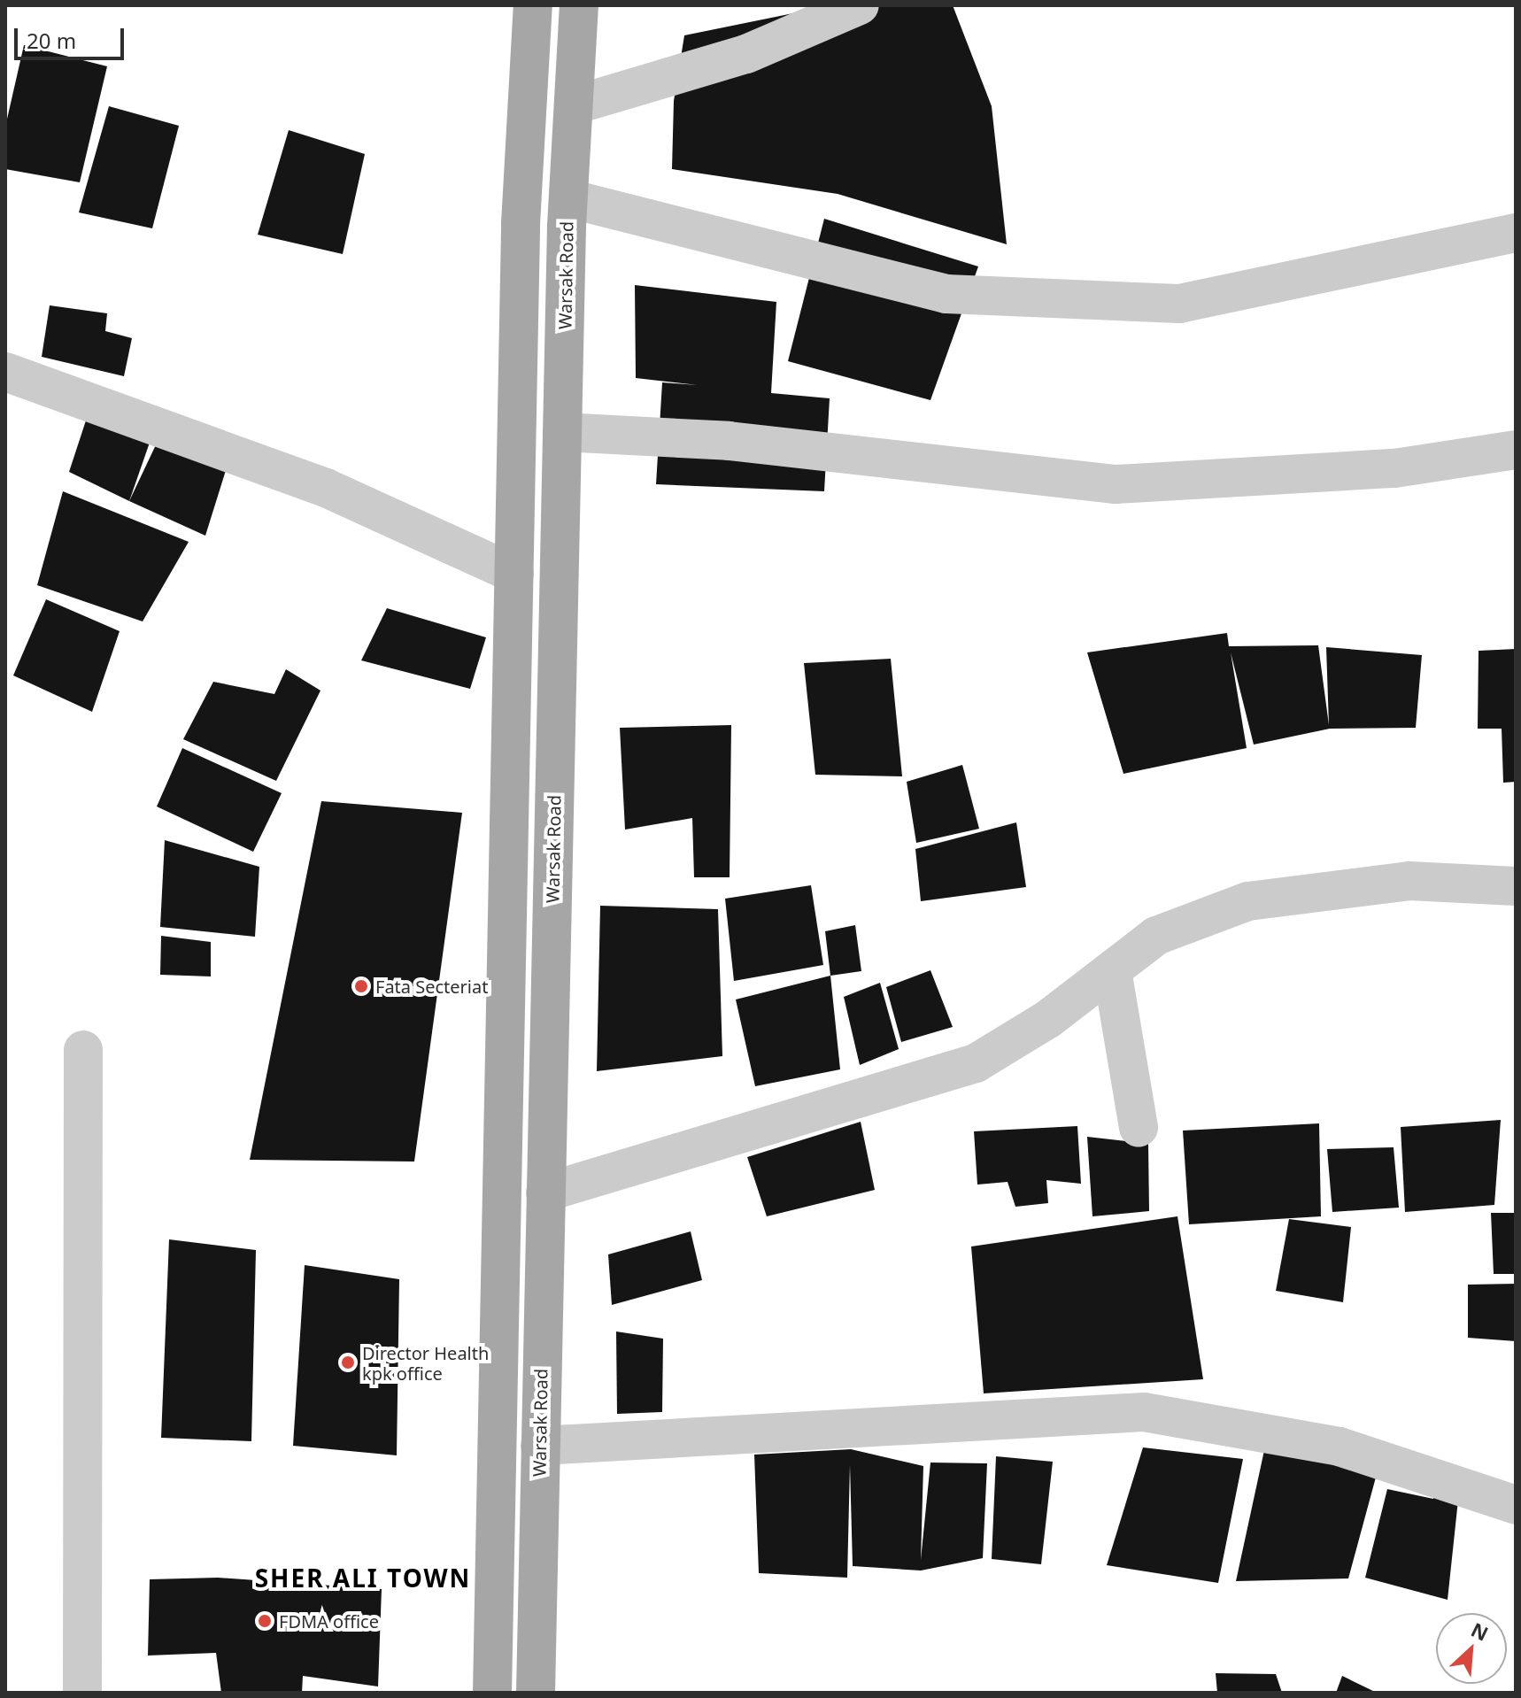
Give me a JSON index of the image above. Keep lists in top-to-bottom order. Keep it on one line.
{"streets":{"main road":["Warsak Road"]},"districts":["SHER ALI TOWN"],"places":["Fata Secteriat","Director Health kpk office","FDMA office"],"scale_bar":"20 m","north":"top right"}
